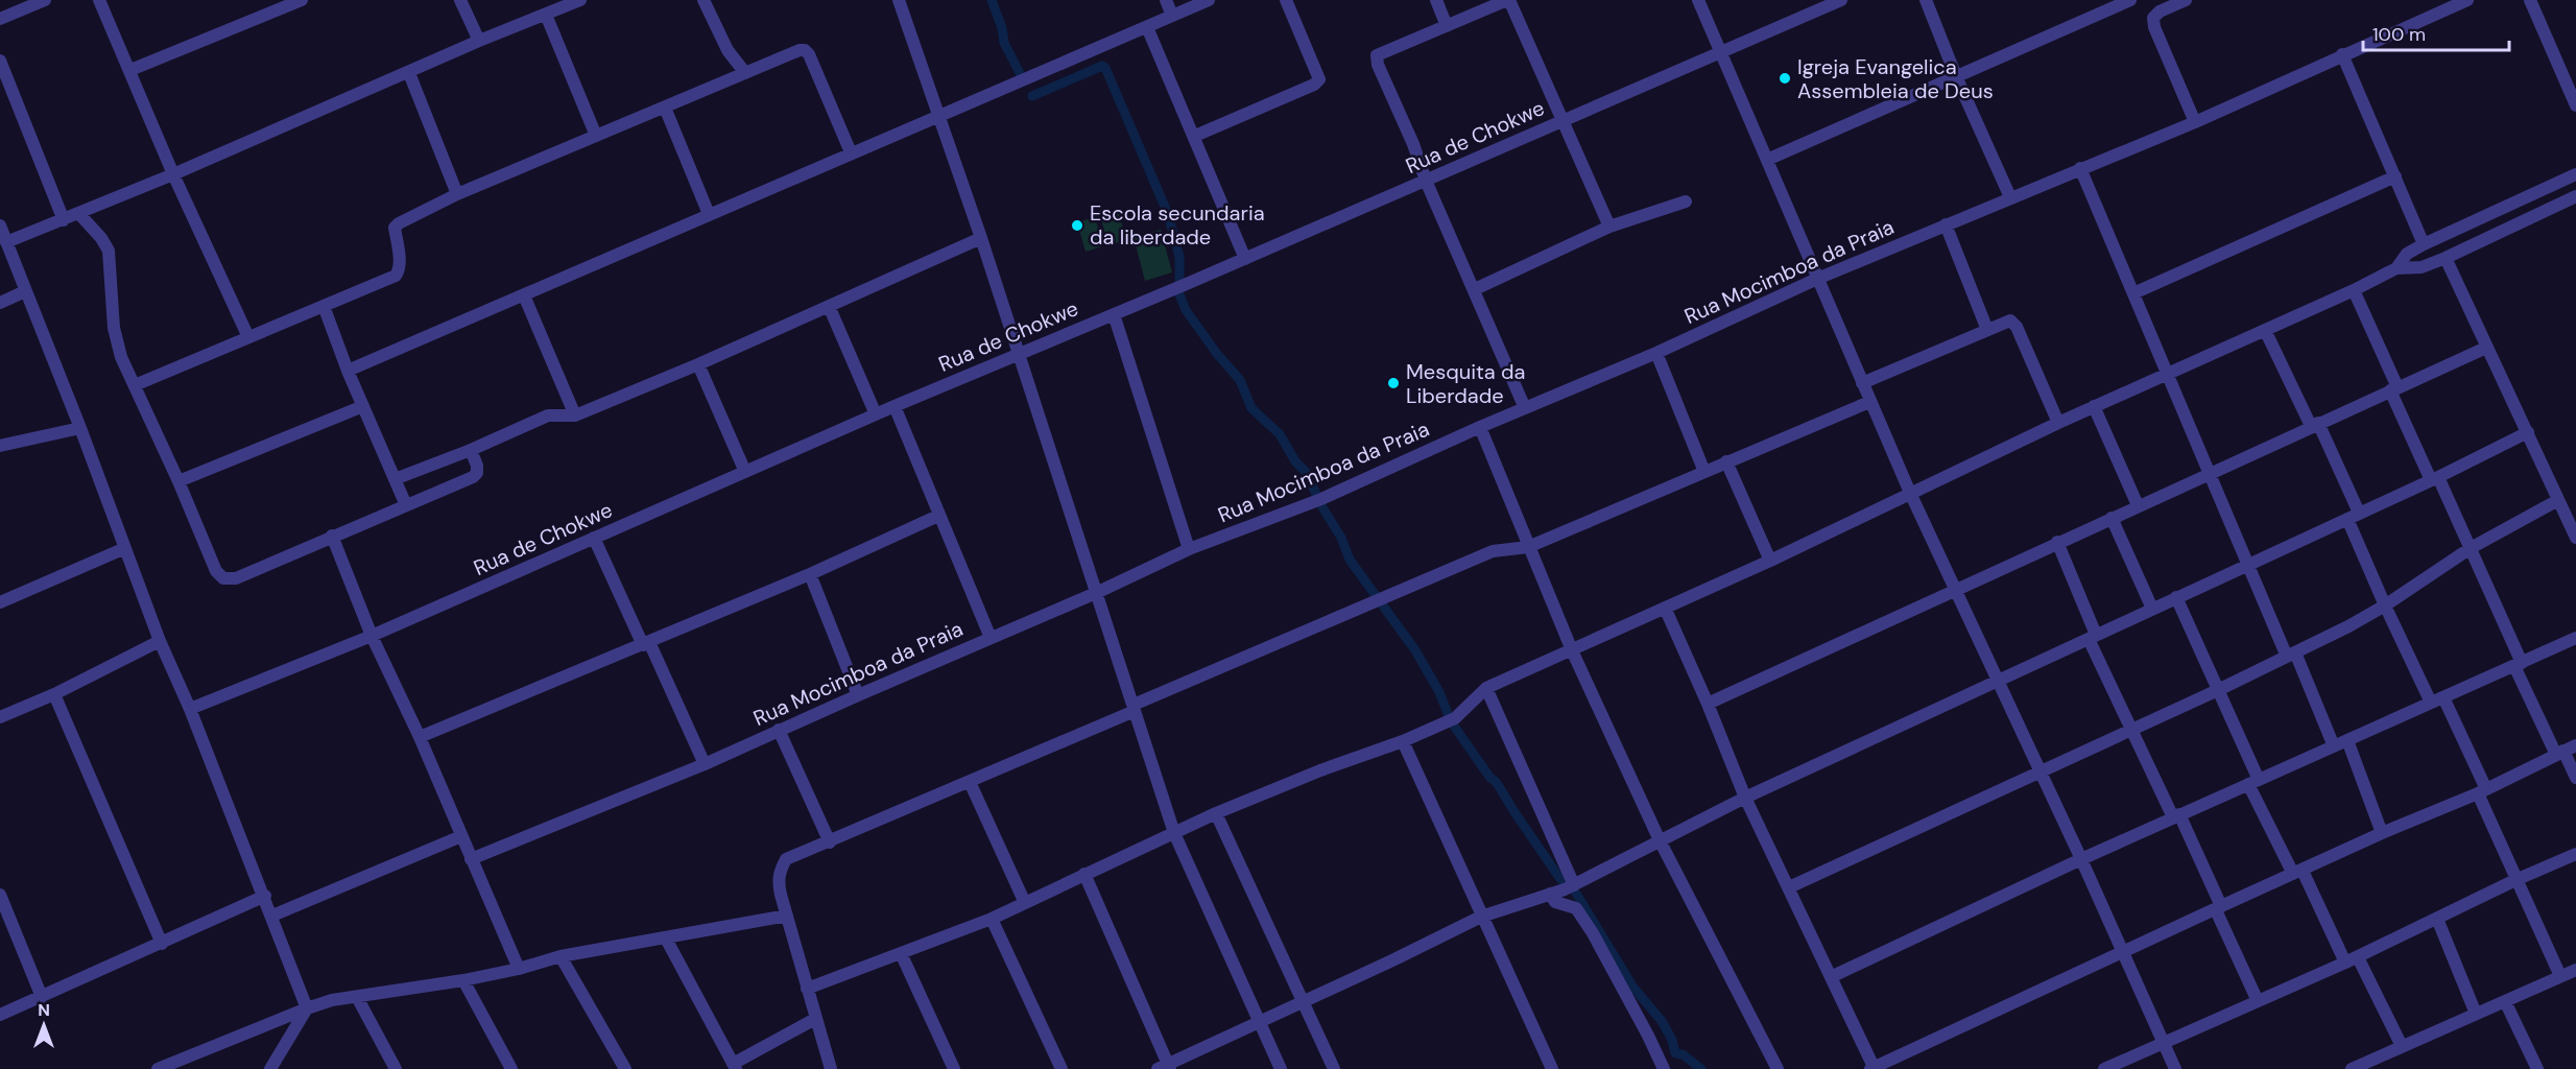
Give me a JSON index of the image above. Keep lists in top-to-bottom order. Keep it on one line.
{"streets":{"street":["Rua de Chokwe","Rua Mocimboa da Praia"]},"places":["Igreja Evangelica Assembleia de Deus","Escola secundaria da liberdade","Mesquita da Liberdade"],"scale_bar":"100 m","north":"top"}
